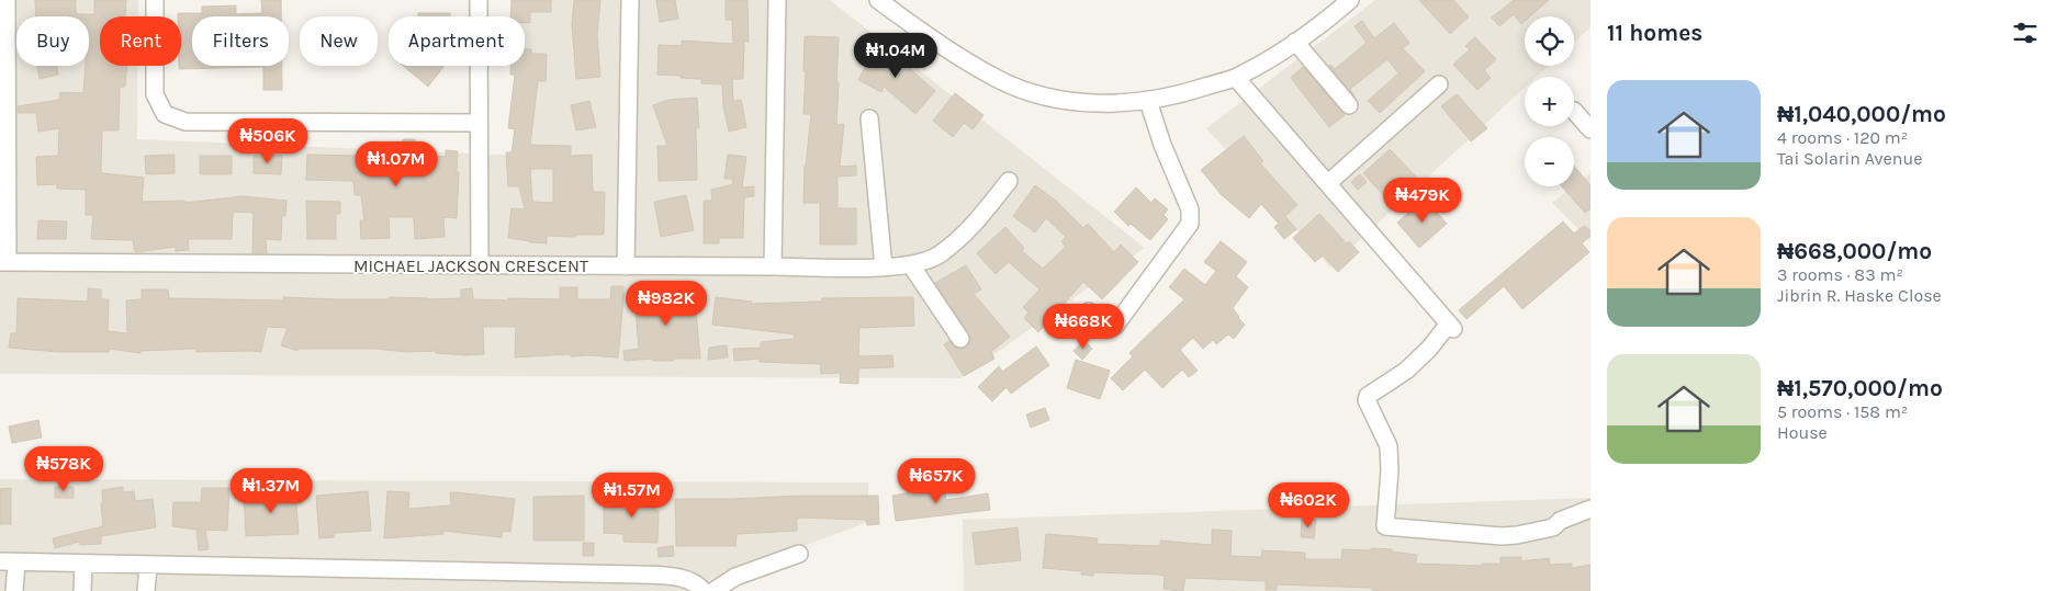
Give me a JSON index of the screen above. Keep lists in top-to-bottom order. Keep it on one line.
{"streets":{"street":["MICHAEL JACKSON CRESCENT"]},"page":{"heading":"11 homes","map_buttons":["+","−"],"chip":["Buy","Rent","Filters","New","Apartment"],"price":["₦1.04M","₦506K","₦1.07M","₦479K","₦982K","₦668K","₦578K","₦657K","₦1.37M","₦1.57M","₦602K"],"list":[{"name":"₦1,040,000/mo","note":"4 rooms · 120 m² · Tai Solarin Avenue"},{"name":"₦668,000/mo","note":"3 rooms · 83 m² · Jibrin R. Haske Close"},{"name":"₦1,570,000/mo","note":"5 rooms · 158 m² · House"}]}}
